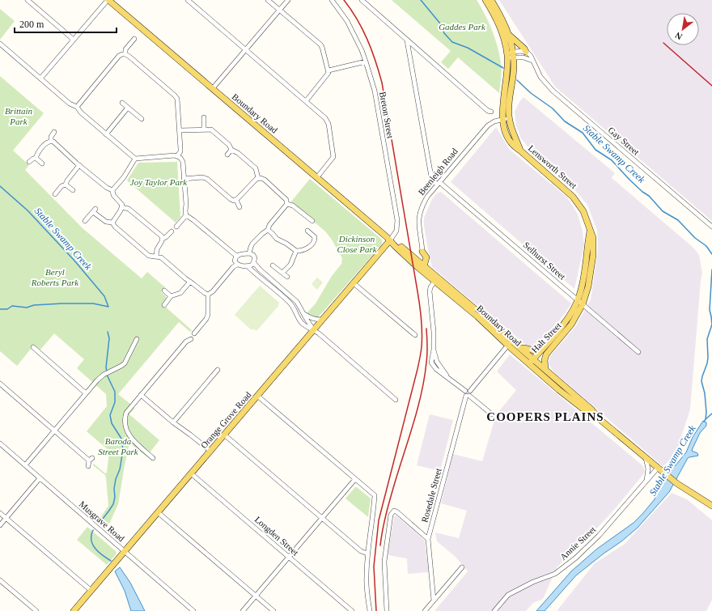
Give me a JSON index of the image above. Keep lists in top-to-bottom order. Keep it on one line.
{"streets":{"main road":["Boundary Road","Lensworth Street","Halt Street","Orange Grove Road"],"street":["Breton Street","Gay Street","Beenleigh Road","Selhurst Street","Rosedale Street","Musgrave Road","Longden Street","Annie Street"]},"crossings":[["Boundary Road","Breton Street"],["Boundary Road","Halt Street"],["Boundary Road","Orange Grove Road"],["Boundary Road","Annie Street"],["Breton Street","Orange Grove Road"],["Lensworth Street","Beenleigh Road"],["Lensworth Street","Selhurst Street"],["Lensworth Street","Halt Street"],["Beenleigh Road","Selhurst Street"],["Selhurst Street","Halt Street"],["Orange Grove Road","Musgrave Road"],["Orange Grove Road","Longden Street"]],"districts":["COOPERS PLAINS"],"water":["Stable Swamp Creek"],"parks":["Gaddes Park","Brittain Park","Joy Taylor Park","Dickinson Close Park","Beryl Roberts Park","Baroda Street Park"],"scale_bar":"200 m","north":"bottom left"}
